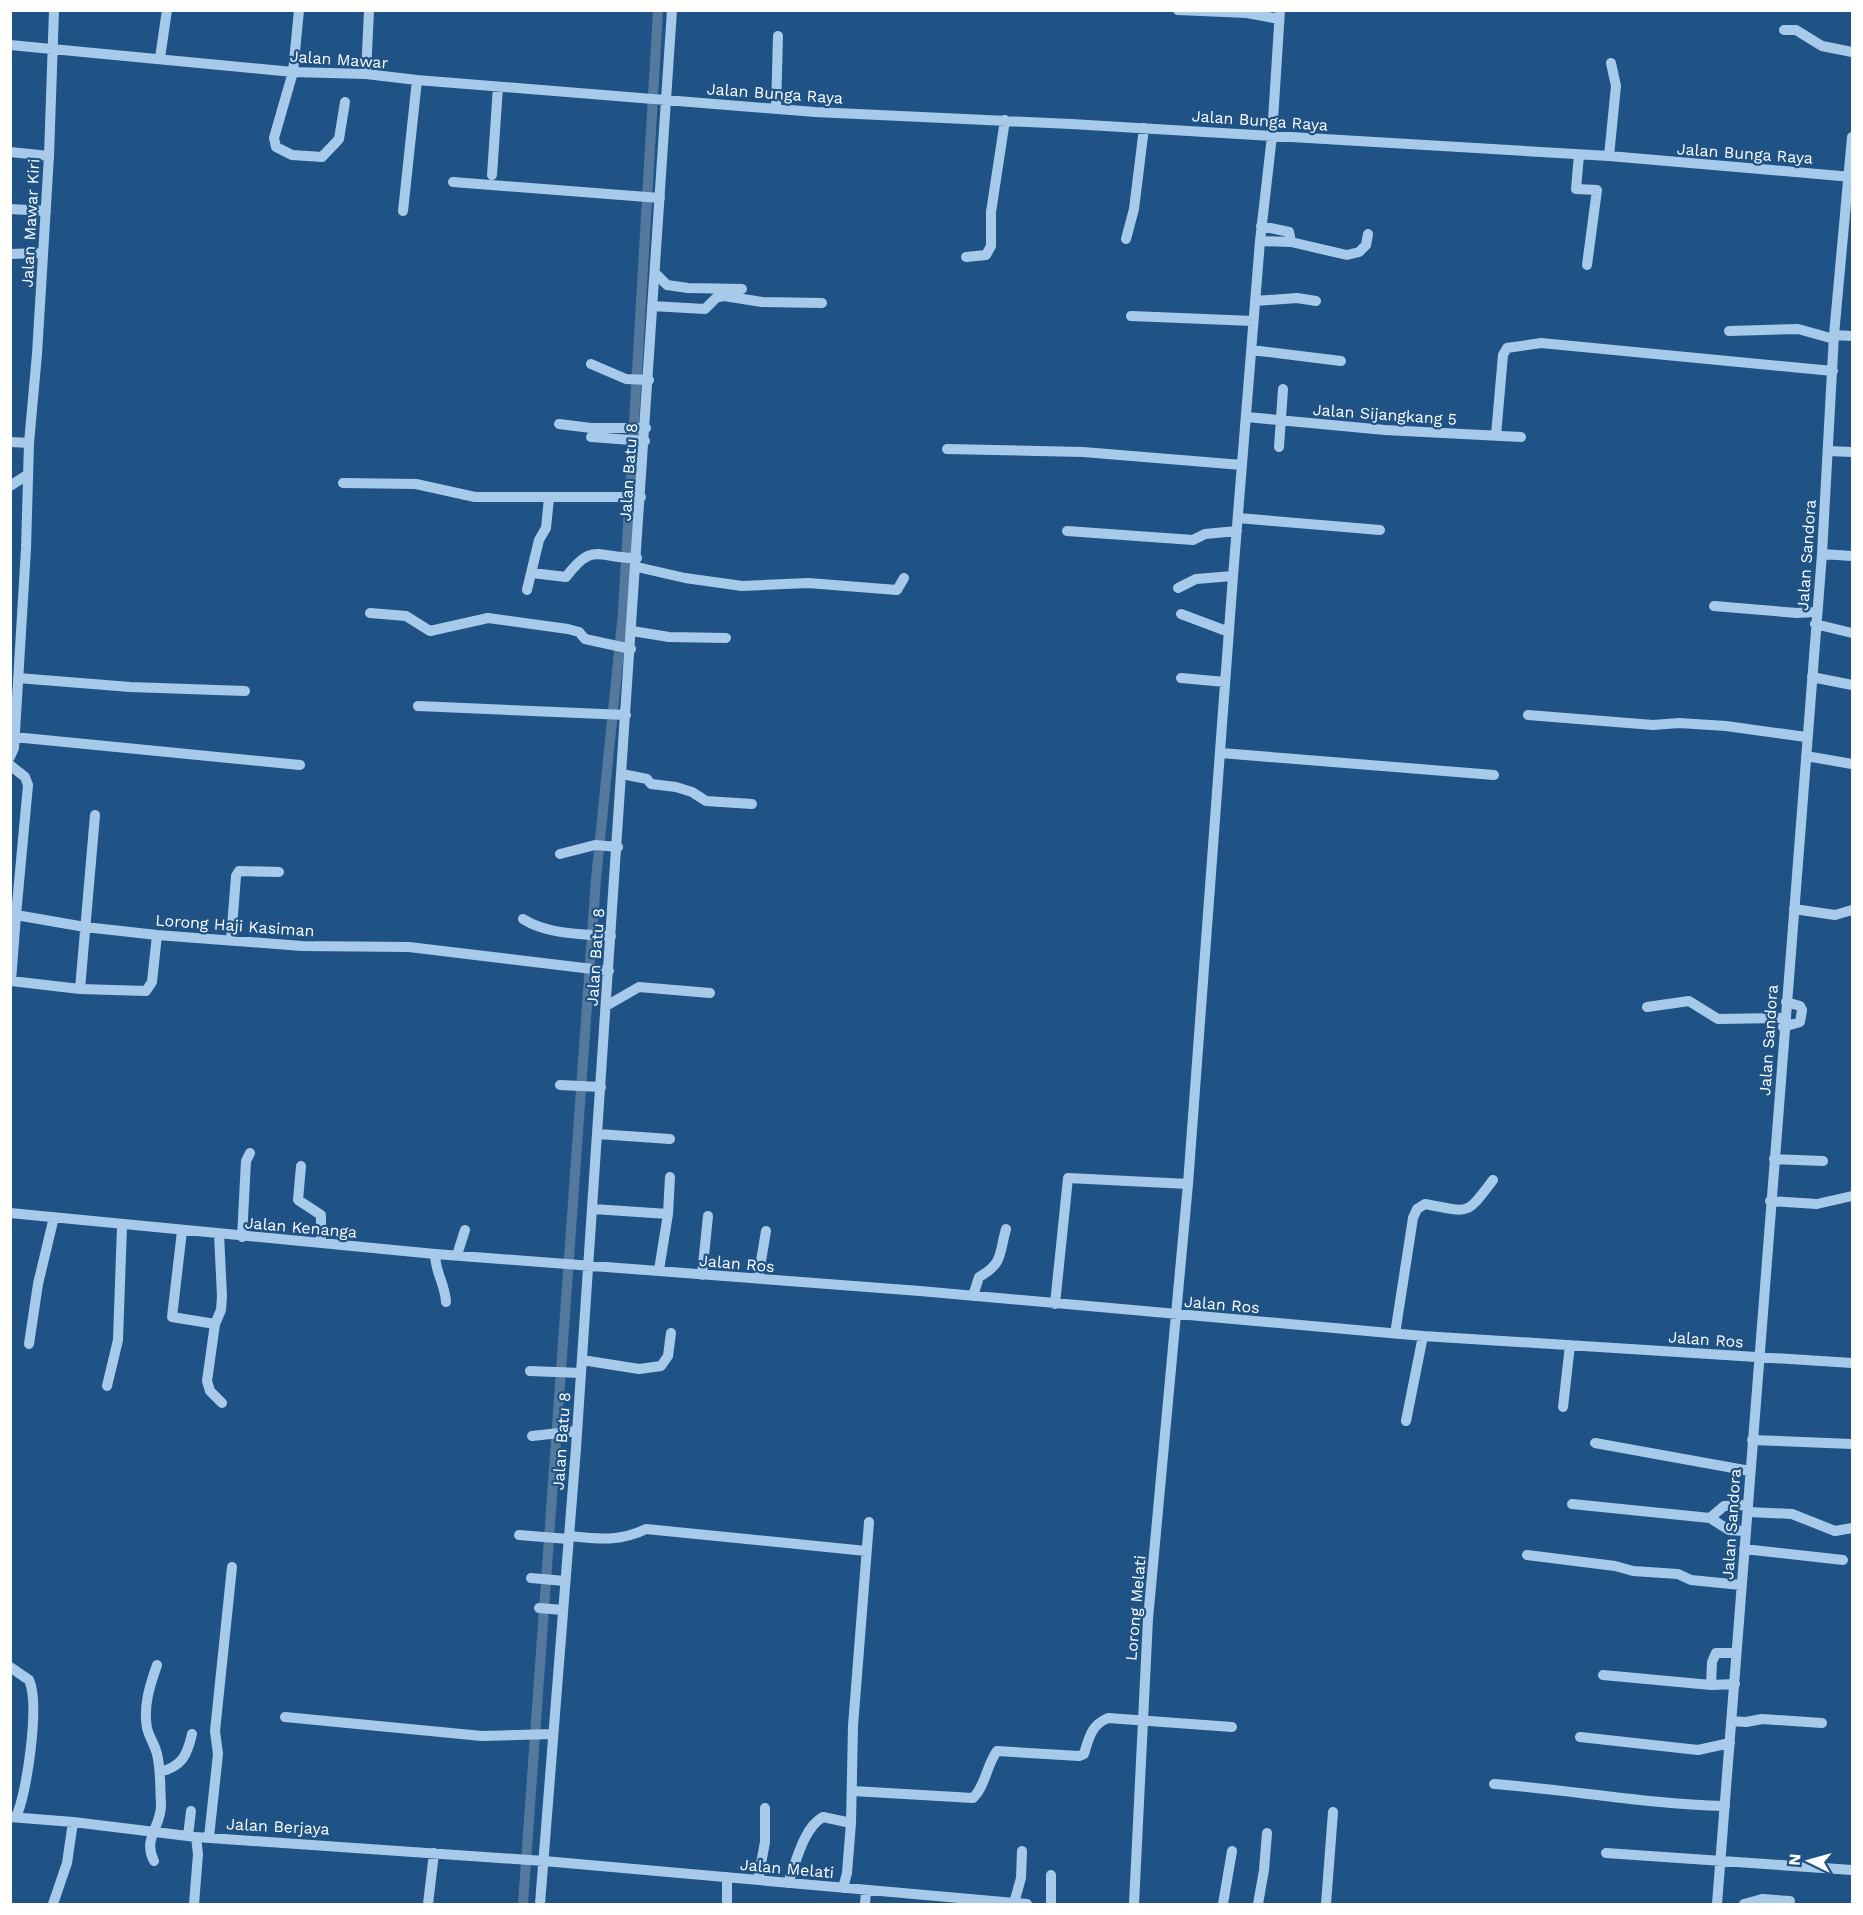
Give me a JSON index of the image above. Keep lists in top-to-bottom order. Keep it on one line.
{"streets":{"street":["Jalan Mawar","Jalan Bunga Raya","Jalan Mawar Kiri","Jalan Sijangkang 5","Jalan Batu 8","Jalan Sandora","Lorong Haji Kasiman","Jalan Kenanga","Jalan Ros","Lorong Melati","Jalan Berjaya","Jalan Melati"]},"crossings":[["Jalan Mawar","Jalan Bunga Raya"],["Jalan Mawar","Jalan Mawar Kiri"],["Jalan Mawar","Jalan Batu 8"],["Jalan Bunga Raya","Jalan Batu 8"],["Jalan Bunga Raya","Jalan Sandora"],["Jalan Bunga Raya","Lorong Melati"],["Jalan Sijangkang 5","Lorong Melati"],["Jalan Batu 8","Lorong Haji Kasiman"],["Jalan Batu 8","Jalan Kenanga"],["Jalan Batu 8","Jalan Ros"],["Jalan Batu 8","Jalan Berjaya"],["Jalan Batu 8","Jalan Melati"],["Jalan Sandora","Jalan Ros"],["Jalan Kenanga","Jalan Ros"],["Jalan Ros","Lorong Melati"],["Jalan Berjaya","Jalan Melati"]],"north":"left"}
